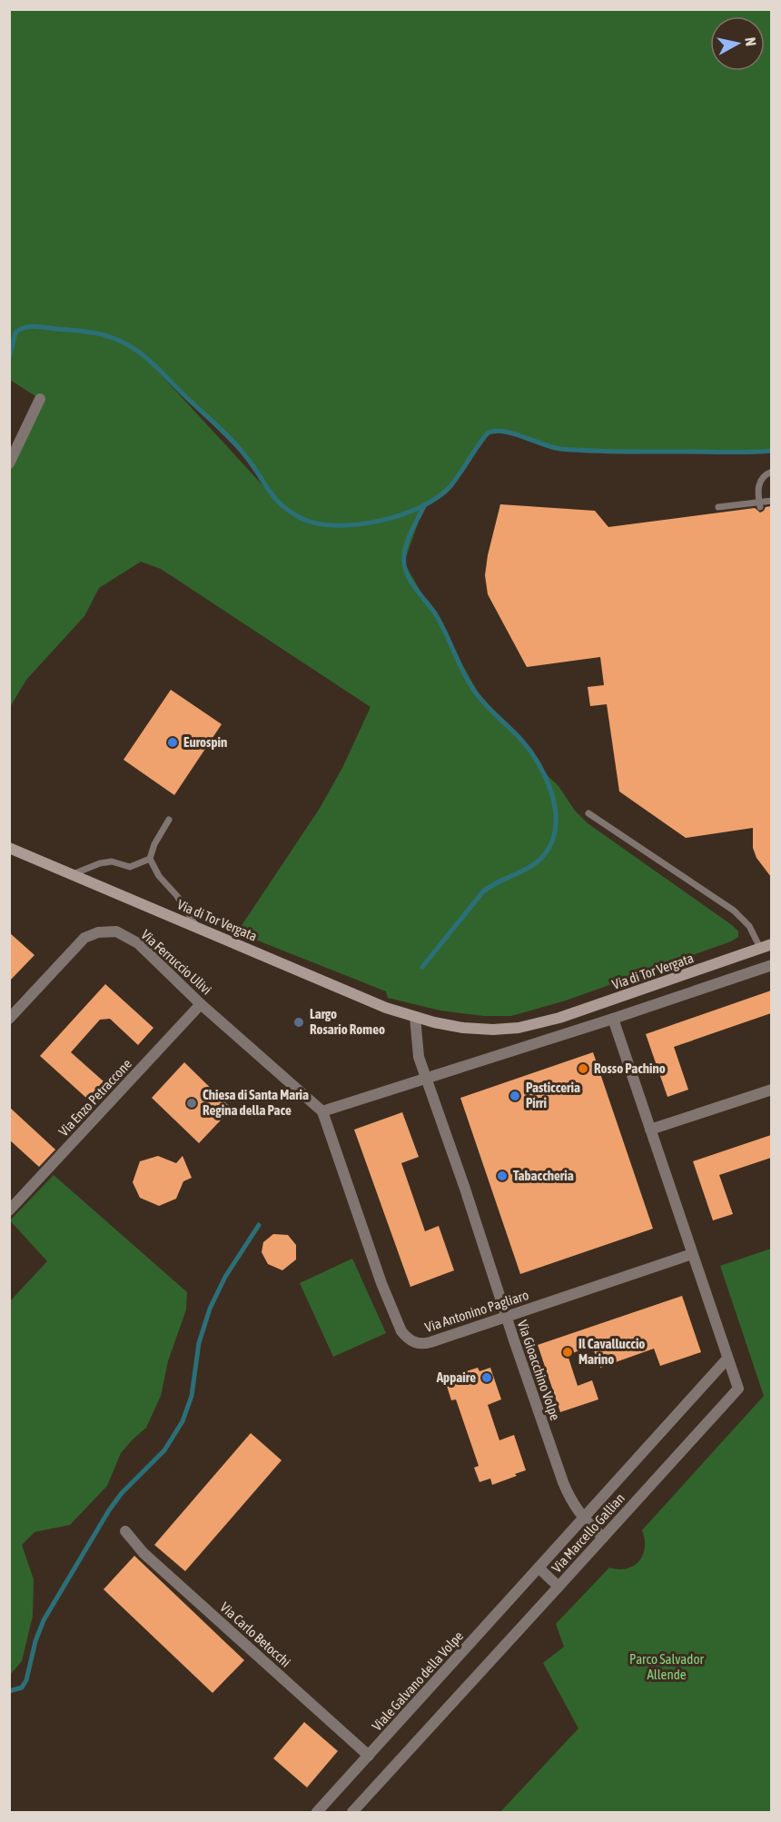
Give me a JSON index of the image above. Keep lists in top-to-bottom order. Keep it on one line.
{"streets":{"main road":["Via di Tor Vergata"],"street":["Via Ferruccio Ulivi","Via Enzo Petraccone","Via Antonino Pagliaro","Via Gioacchino Volpe","Via Marcello Gallian","Via Carlo Betocchi","Viale Galvano della Volpe"]},"crossings":[["Via Ferruccio Ulivi","Via Enzo Petraccone"],["Via Ferruccio Ulivi","Via Antonino Pagliaro"],["Via Antonino Pagliaro","Via Gioacchino Volpe"],["Via Antonino Pagliaro","Via Marcello Gallian"],["Via Gioacchino Volpe","Via Marcello Gallian"],["Via Marcello Gallian","Viale Galvano della Volpe"],["Via Carlo Betocchi","Viale Galvano della Volpe"]],"parks":["Parco Salvador Allende"],"places":["Eurospin","Largo Rosario Romeo","Rosso Pachino","Pasticceria Pirri","Chiesa di Santa Maria Regina della Pace","Tabaccheria","Il Cavalluccio Marino","Appaire"],"north":"right"}
